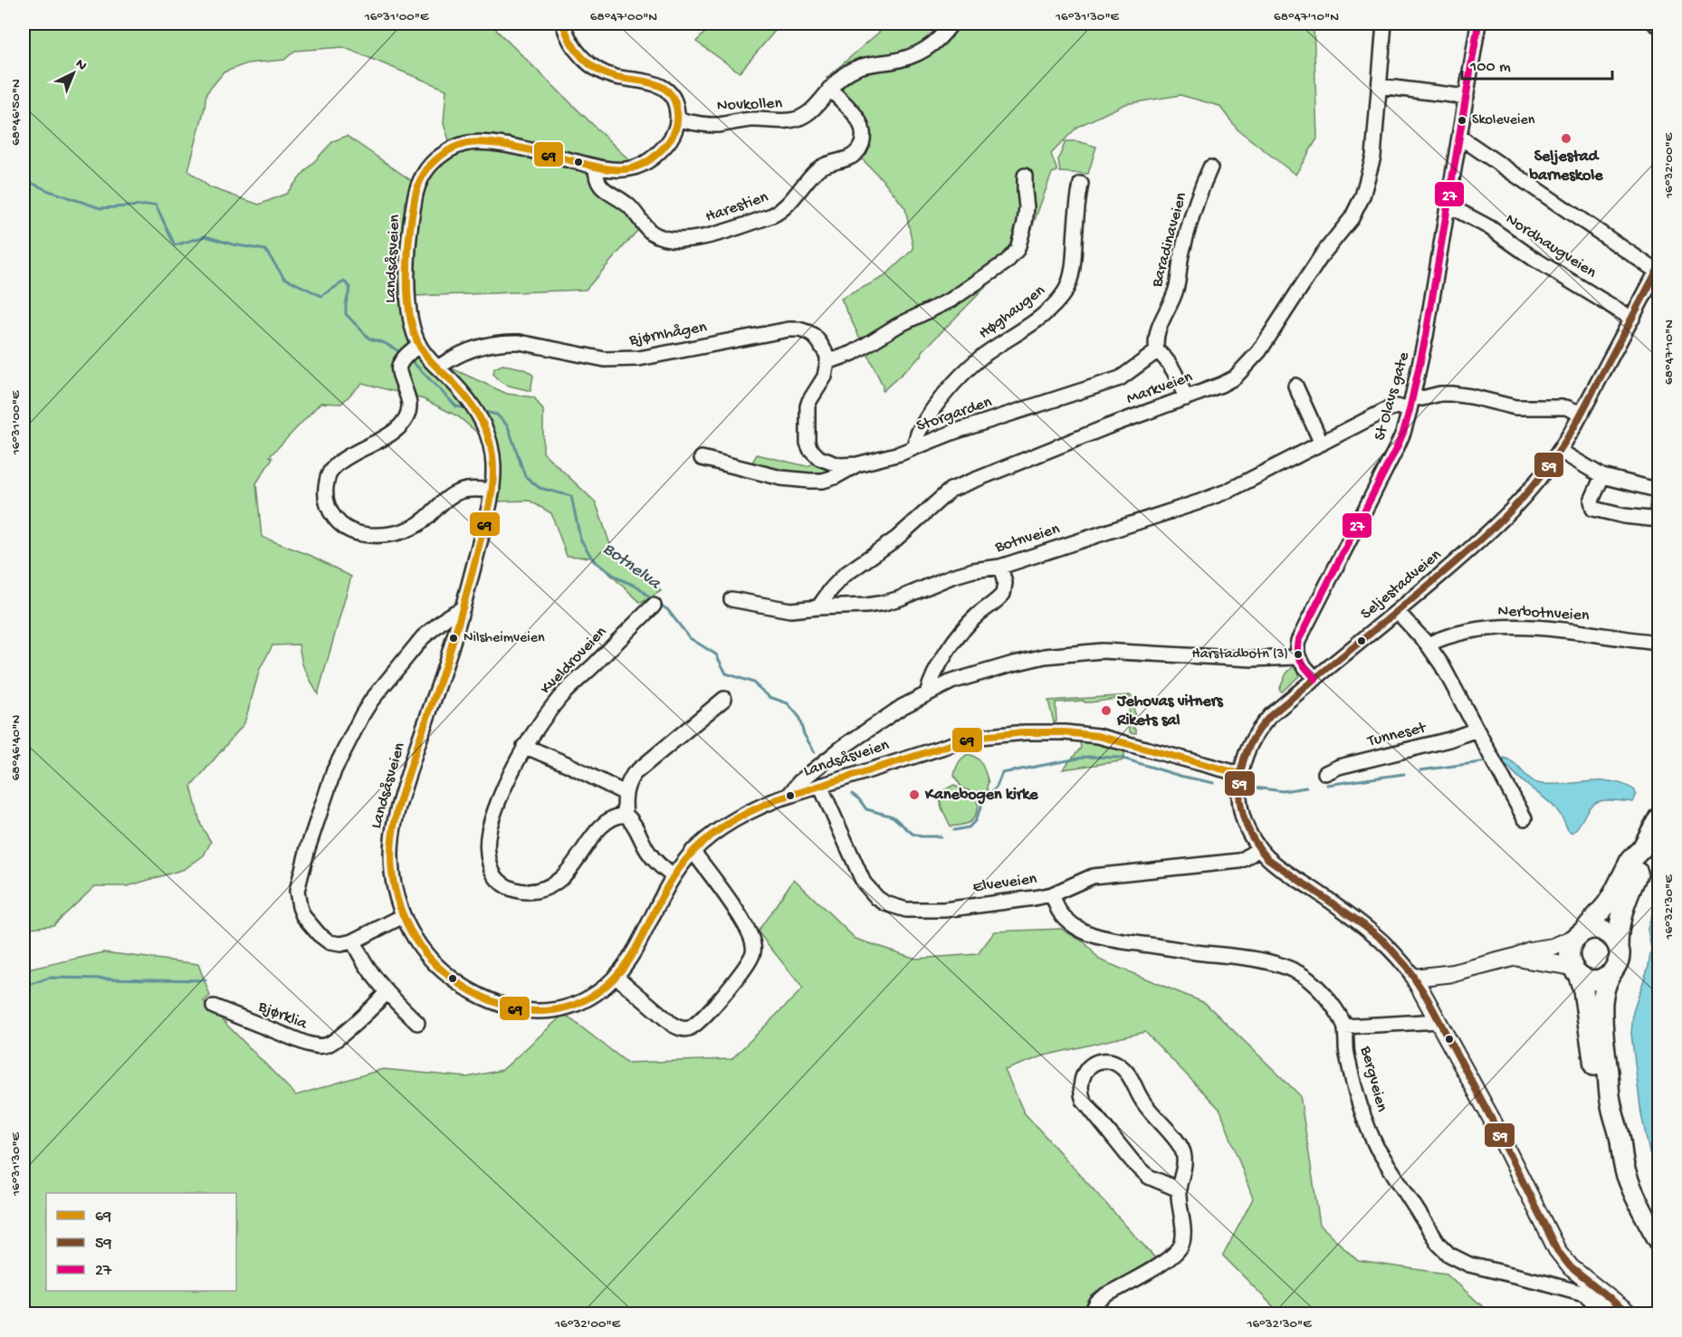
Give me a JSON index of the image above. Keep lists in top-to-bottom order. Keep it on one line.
{"streets":{"street":["Novkollen","Harestien","Baradinaveien","Nordhaugveien","Landsåsveien","Høghaugen","Bjørnhågen","Markveien","St Olavs gate","Storgarden","Botnveien","Seljestadveien","Nerbotnveien","Kveldroveien","Tunneset","Elveveien","Bjørklia","Bergveien"]},"crossings":[["Novkollen","Harestien"],["Novkollen","Landsåsveien"],["Harestien","Landsåsveien"],["Baradinaveien","Storgarden"],["Nordhaugveien","St Olavs gate"],["Nordhaugveien","Seljestadveien"],["Landsåsveien","Bjørnhågen"],["Landsåsveien","Seljestadveien"],["Landsåsveien","Elveveien"],["Høghaugen","Storgarden"],["Markveien","Botnveien"],["St Olavs gate","Botnveien"],["Botnveien","Seljestadveien"],["Seljestadveien","Elveveien"],["Elveveien","Bergveien"]],"water":["Botnelva"],"places":["Skoleveien","Seljestad barneskole","Nilsheimveien","Harstadbotn (3)","Jehovas vitners Rikets sal","Kanebogen kirke"],"lines":["transit line 69","transit line 27","transit line 59"],"legend":["69","59","27"],"scale_bar":"100 m","north":"top right","coordinates":["16°31'00\"E","68°47'00\"N","16°31'30\"E","68°47'10\"N","68°46'50\"N","16°32'00\"E","68°46'40\"N","16°32'30\"E"]}
